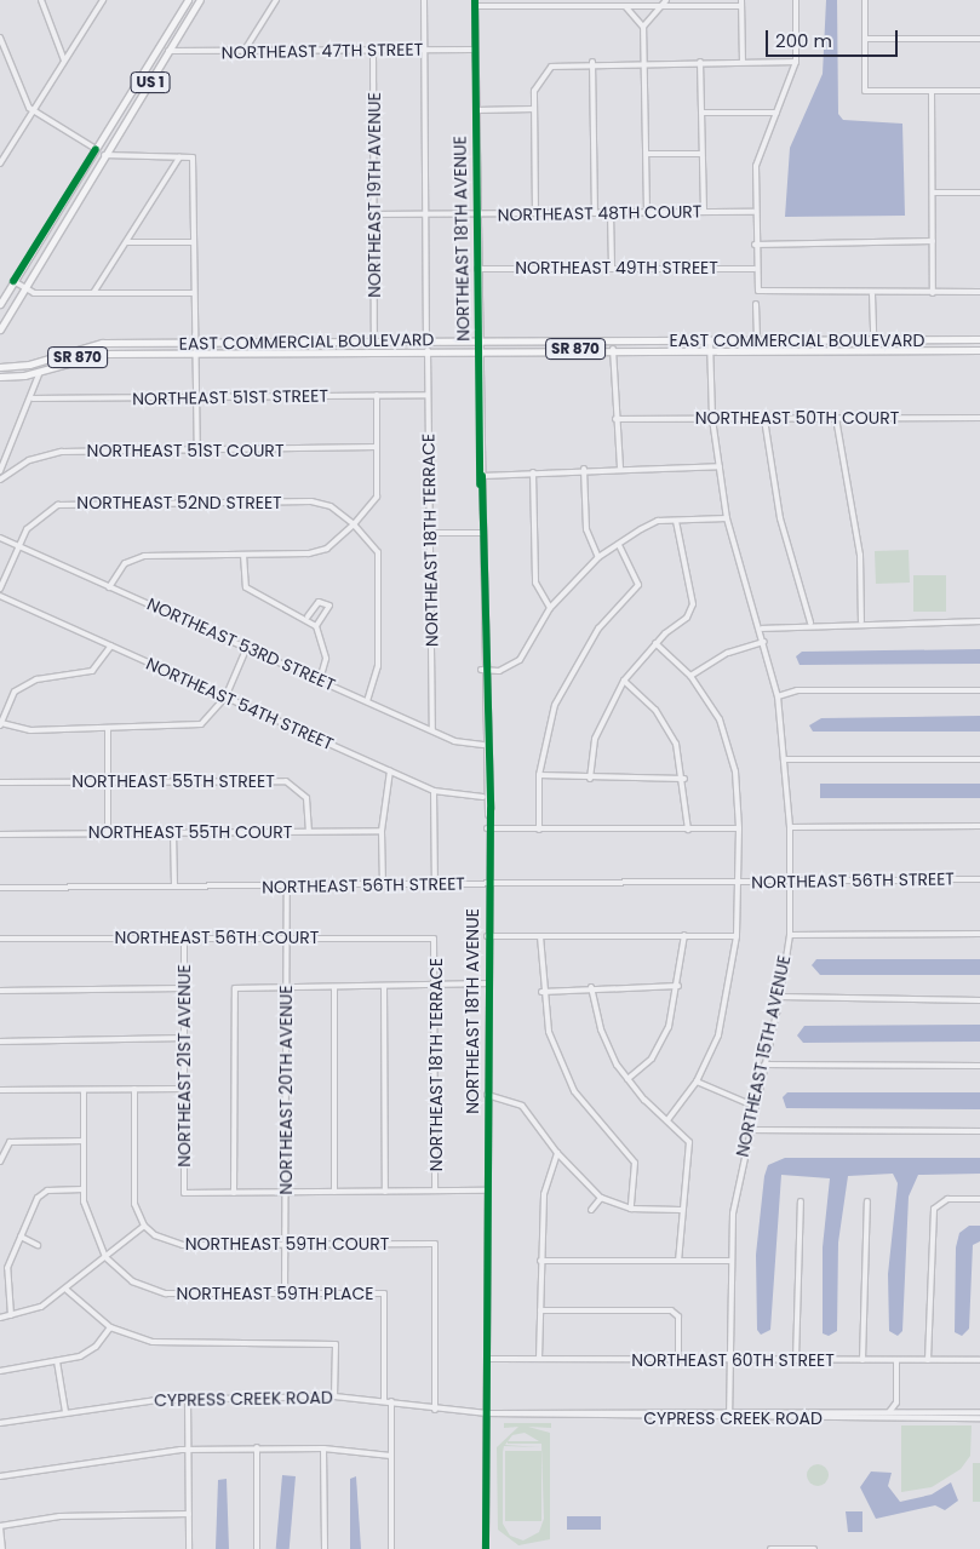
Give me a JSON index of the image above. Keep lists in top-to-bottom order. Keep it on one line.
{"streets":{"main road":["US 1","EAST COMMERCIAL BOULEVARD","SR 870"],"street":["NORTHEAST 47TH STREET","NORTHEAST 19TH AVENUE","NORTHEAST 48TH COURT","NORTHEAST 18TH AVENUE","NORTHEAST 49TH STREET","NORTHEAST 51ST STREET","NORTHEAST 50TH COURT","NORTHEAST 51ST COURT","NORTHEAST 52ND STREET","NORTHEAST 18TH TERRACE","NORTHEAST 53RD STREET","NORTHEAST 54TH STREET","NORTHEAST 55TH STREET","NORTHEAST 55TH COURT","NORTHEAST 56TH STREET","NORTHEAST 56TH COURT","NORTHEAST 15TH AVENUE","NORTHEAST 21ST AVENUE","NORTHEAST 20TH AVENUE","NORTHEAST 59TH COURT","NORTHEAST 59TH PLACE","NORTHEAST 60TH STREET","CYPRESS CREEK ROAD"]},"crossings":[["NORTHEAST 47TH STREET","US 1"],["NORTHEAST 47TH STREET","NORTHEAST 19TH AVENUE"],["NORTHEAST 47TH STREET","NORTHEAST 18TH AVENUE"],["NORTHEAST 19TH AVENUE","NORTHEAST 48TH COURT"],["NORTHEAST 19TH AVENUE","EAST COMMERCIAL BOULEVARD"],["NORTHEAST 48TH COURT","NORTHEAST 18TH AVENUE"],["NORTHEAST 18TH AVENUE","NORTHEAST 49TH STREET"],["NORTHEAST 18TH AVENUE","EAST COMMERCIAL BOULEVARD"],["NORTHEAST 18TH AVENUE","NORTHEAST 53RD STREET"],["NORTHEAST 18TH AVENUE","NORTHEAST 54TH STREET"],["NORTHEAST 18TH AVENUE","NORTHEAST 56TH STREET"],["NORTHEAST 18TH AVENUE","NORTHEAST 60TH STREET"],["NORTHEAST 18TH AVENUE","CYPRESS CREEK ROAD"],["EAST COMMERCIAL BOULEVARD","NORTHEAST 18TH TERRACE"],["EAST COMMERCIAL BOULEVARD","NORTHEAST 15TH AVENUE"],["NORTHEAST 51ST STREET","NORTHEAST 18TH TERRACE"],["NORTHEAST 50TH COURT","NORTHEAST 15TH AVENUE"],["NORTHEAST 52ND STREET","NORTHEAST 53RD STREET"],["NORTHEAST 18TH TERRACE","NORTHEAST 53RD STREET"],["NORTHEAST 18TH TERRACE","NORTHEAST 56TH COURT"],["NORTHEAST 55TH STREET","NORTHEAST 55TH COURT"],["NORTHEAST 56TH STREET","NORTHEAST 15TH AVENUE"],["NORTHEAST 56TH STREET","NORTHEAST 20TH AVENUE"],["NORTHEAST 56TH COURT","NORTHEAST 21ST AVENUE"],["NORTHEAST 56TH COURT","NORTHEAST 20TH AVENUE"],["NORTHEAST 15TH AVENUE","NORTHEAST 60TH STREET"],["NORTHEAST 15TH AVENUE","CYPRESS CREEK ROAD"],["NORTHEAST 20TH AVENUE","NORTHEAST 59TH COURT"],["NORTHEAST 20TH AVENUE","NORTHEAST 59TH PLACE"],["NORTHEAST 59TH COURT","CYPRESS CREEK ROAD"],["NORTHEAST 59TH PLACE","CYPRESS CREEK ROAD"]],"scale_bar":"200 m"}
